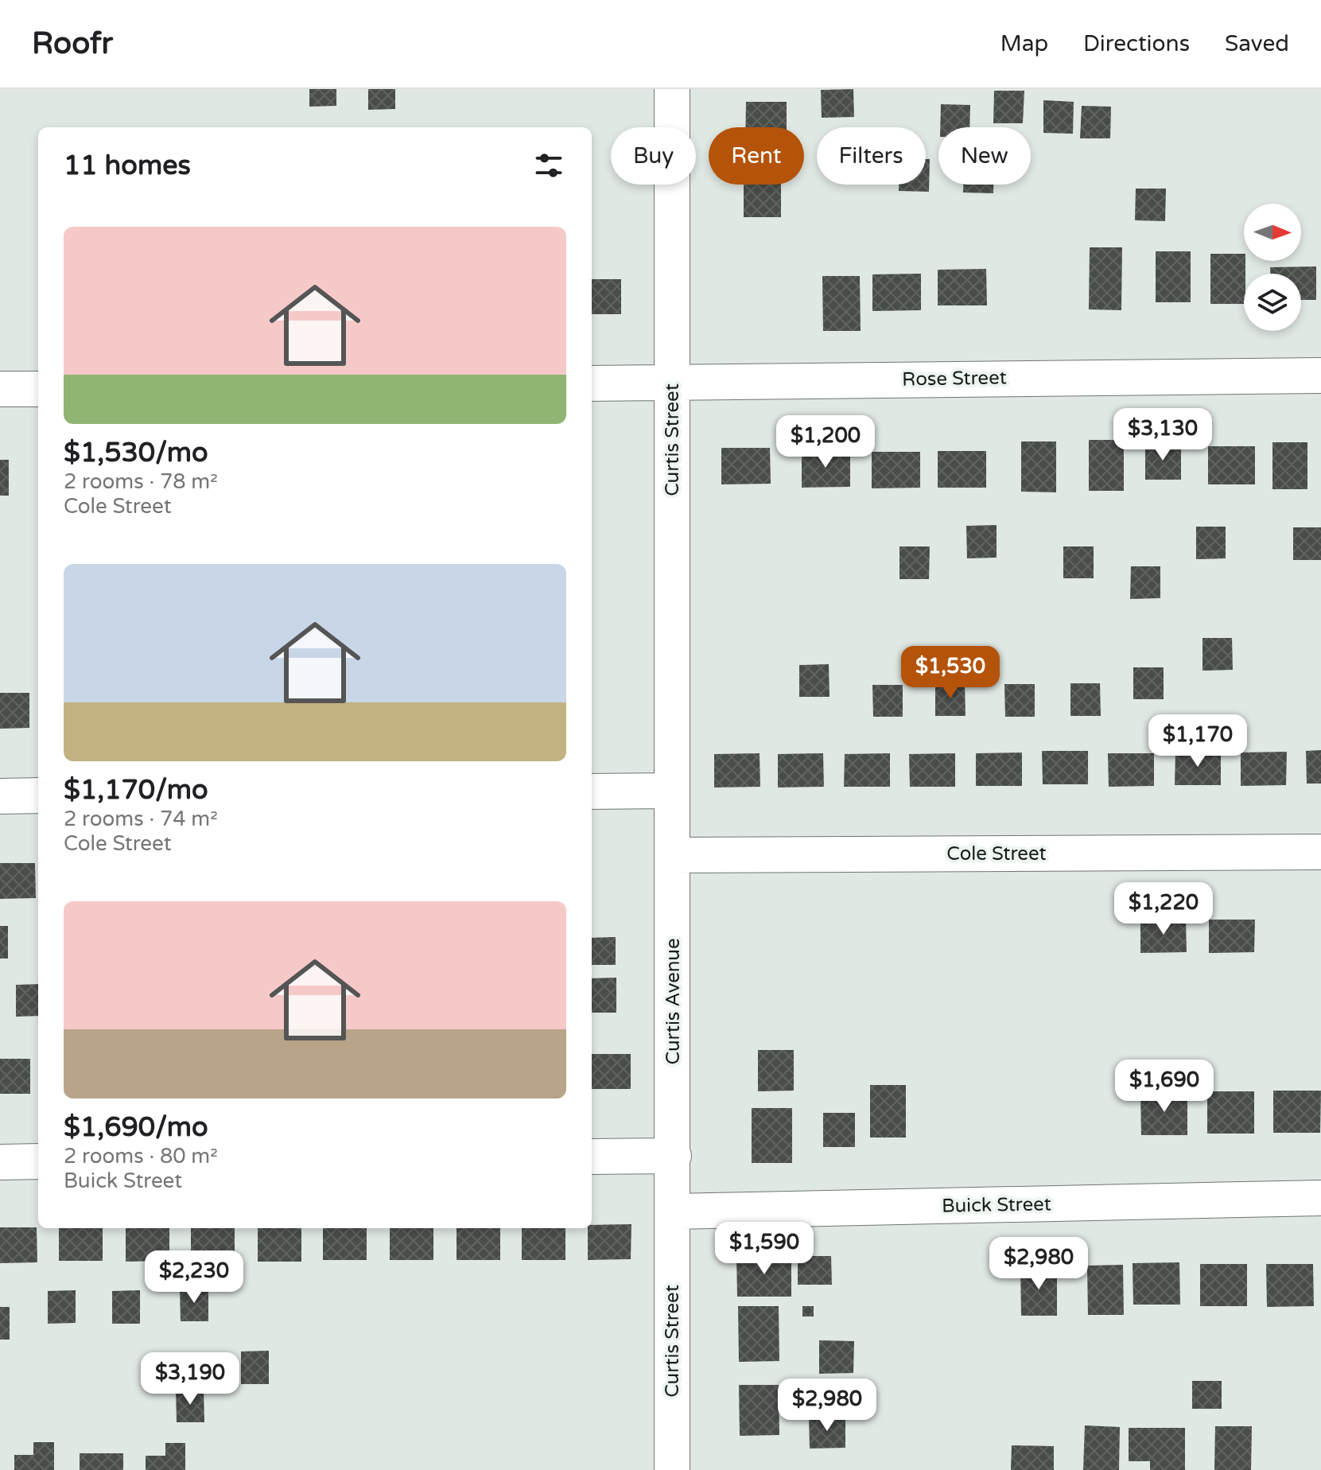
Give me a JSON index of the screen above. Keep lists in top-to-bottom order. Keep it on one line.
{"streets":{"street":["Rose Street","Curtis Street","Cole Street","Curtis Avenue","Buick Street"]},"crossings":[["Rose Street","Curtis Street"],["Curtis Street","Curtis Avenue"],["Curtis Street","Buick Street"],["Cole Street","Curtis Avenue"],["Curtis Avenue","Buick Street"]],"north":"right","page":{"header":"Roofr","nav":["Map","Directions","Saved"],"chip":["Buy","Rent","Filters","New"],"heading":"11 homes","list":[{"name":"$1,530/mo","note":"2 rooms · 78 m² · Cole Street"},{"name":"$1,170/mo","note":"2 rooms · 74 m² · Cole Street"},{"name":"$1,690/mo","note":"2 rooms · 80 m² · Buick Street"}],"price":["$3,130","$1,200","$1,530","$1,170","$1,220","$1,690","$1,590","$2,980","$2,230","$3,190","$2,980"]}}
